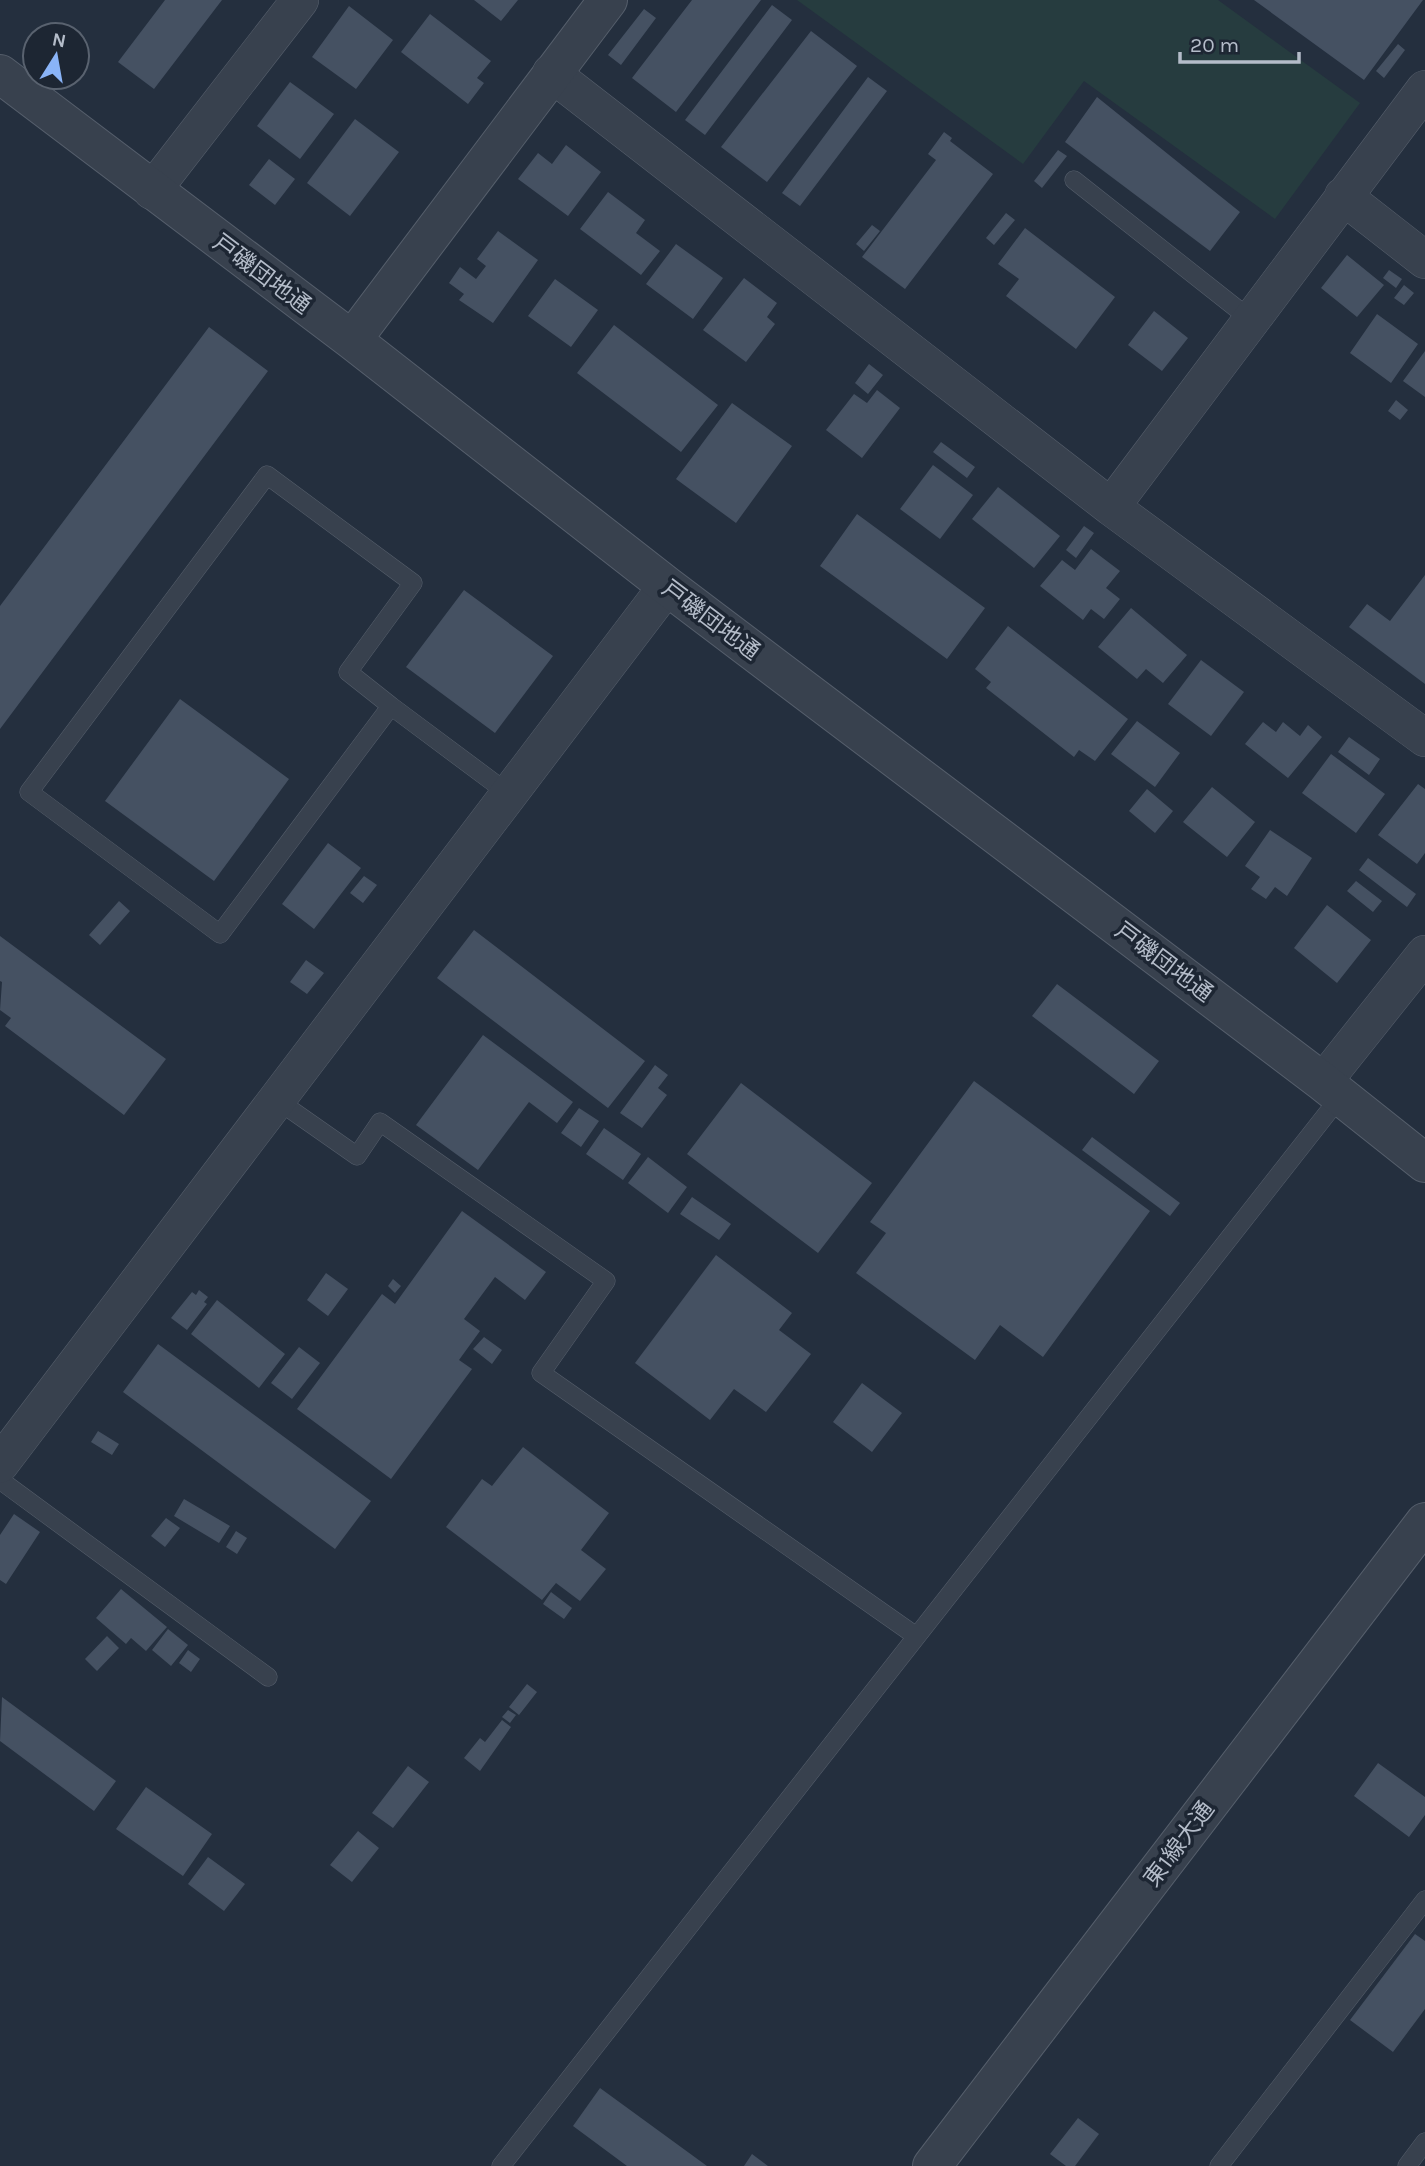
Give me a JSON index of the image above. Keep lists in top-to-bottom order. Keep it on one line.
{"streets":{"street":["戸磯団地通","東1線大通"]},"scale_bar":"20 m","north":"top"}
